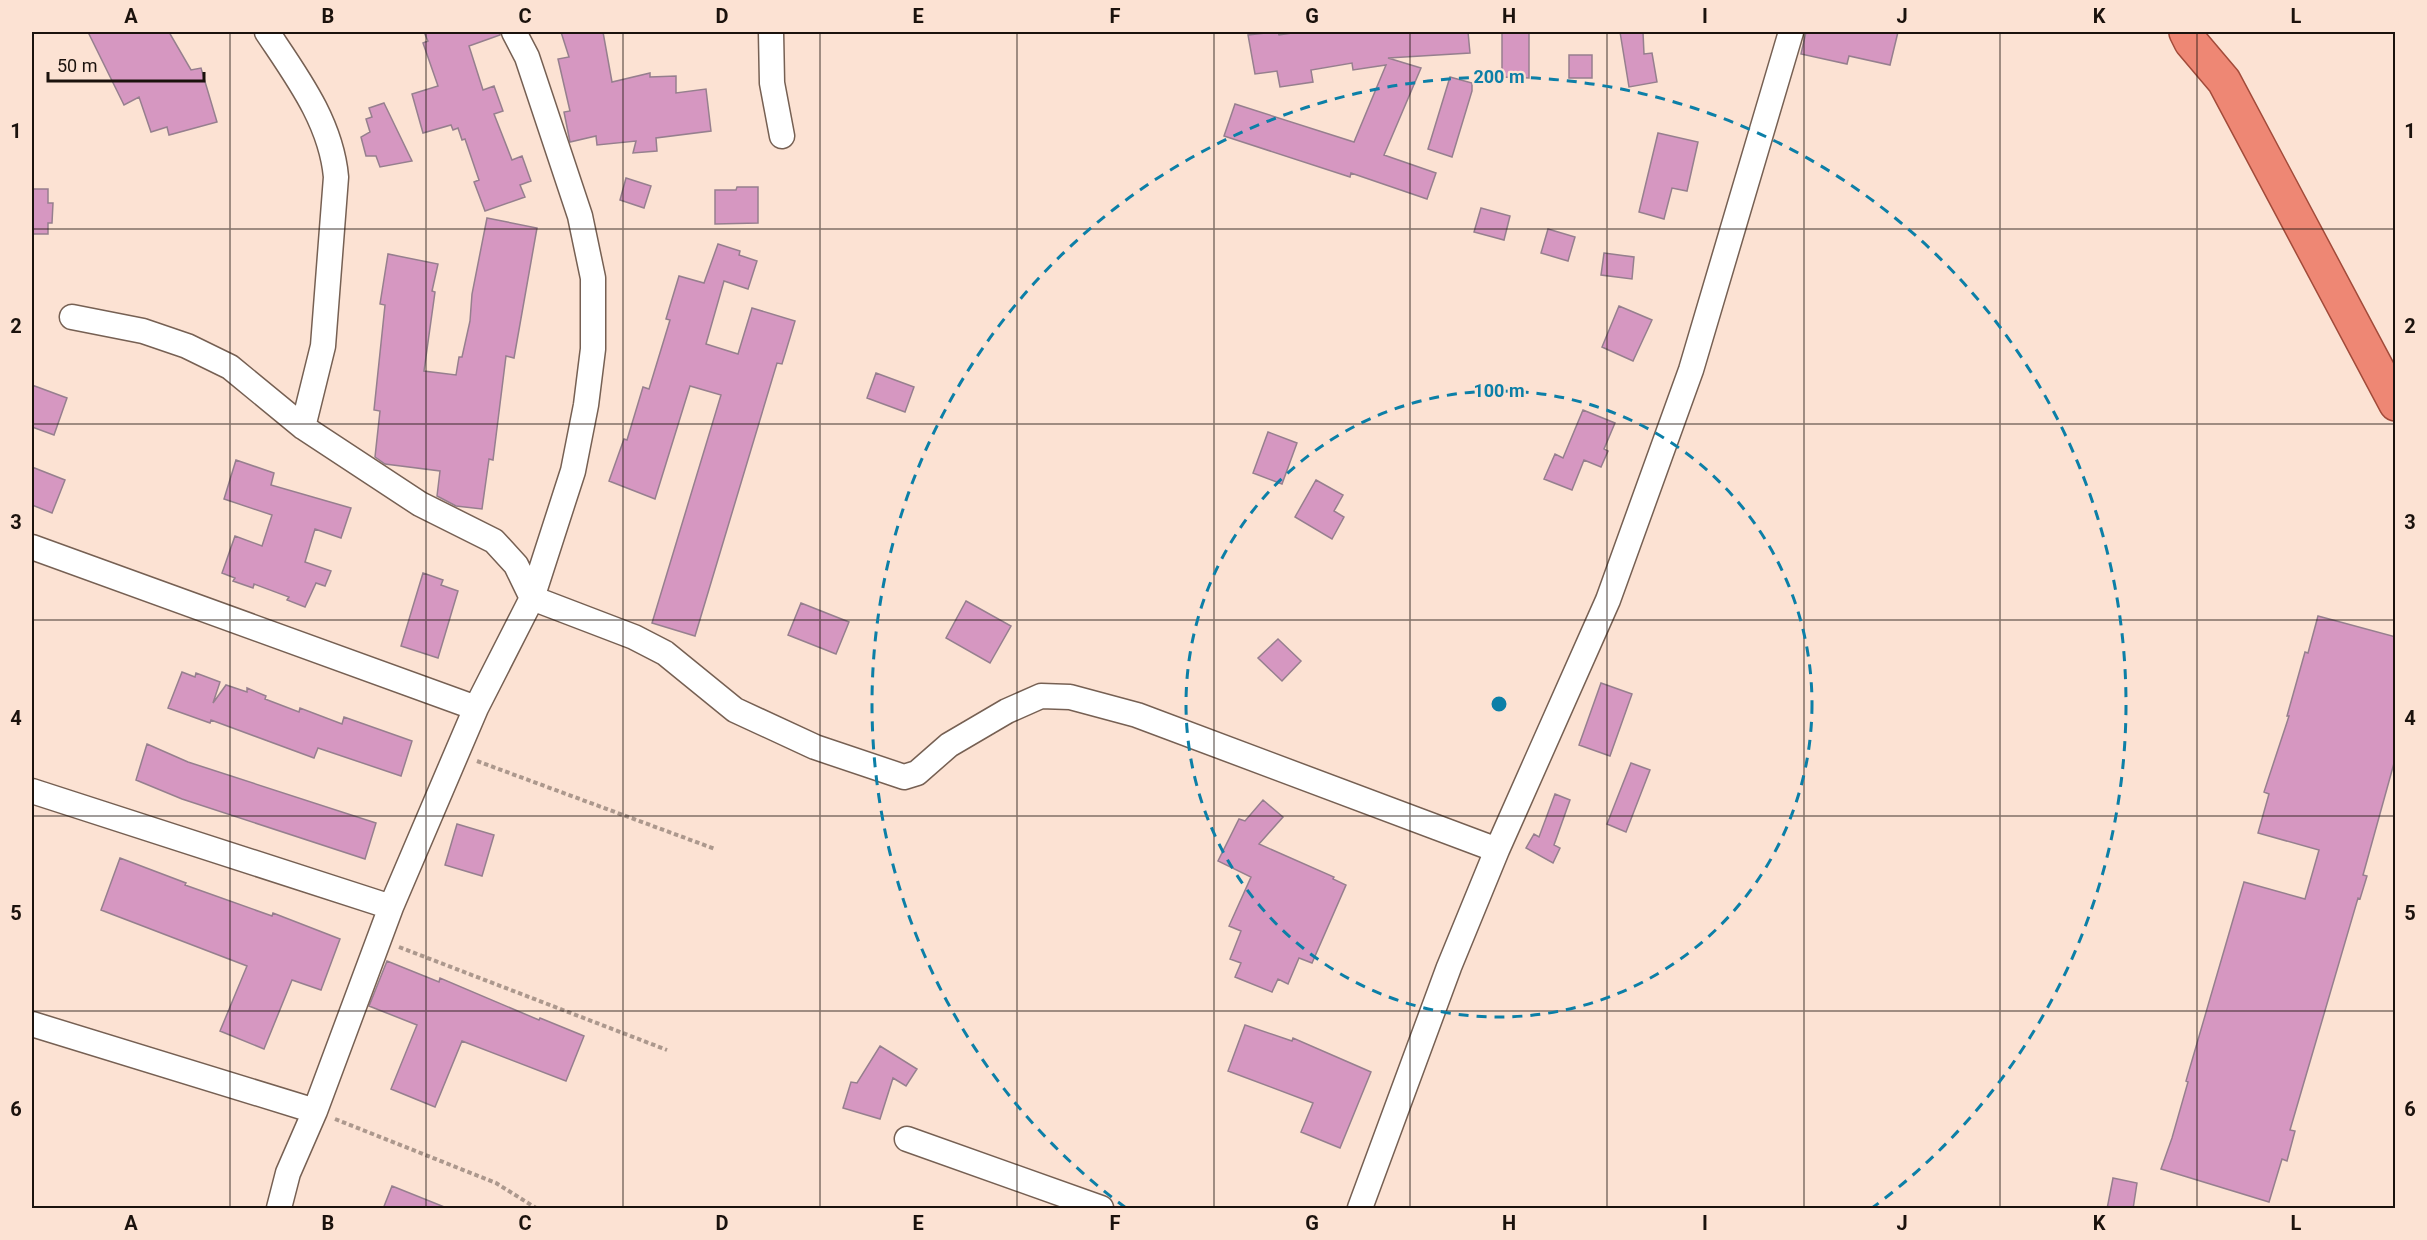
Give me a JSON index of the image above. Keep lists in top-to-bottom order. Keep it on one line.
{"scale_bar":"50 m","grid":{"columns":["A","B","C","D","E","F","G","H","I","J","K","L"],"rows":["1","2","3","4","5","6"]},"rings":["200 m","100 m"]}
